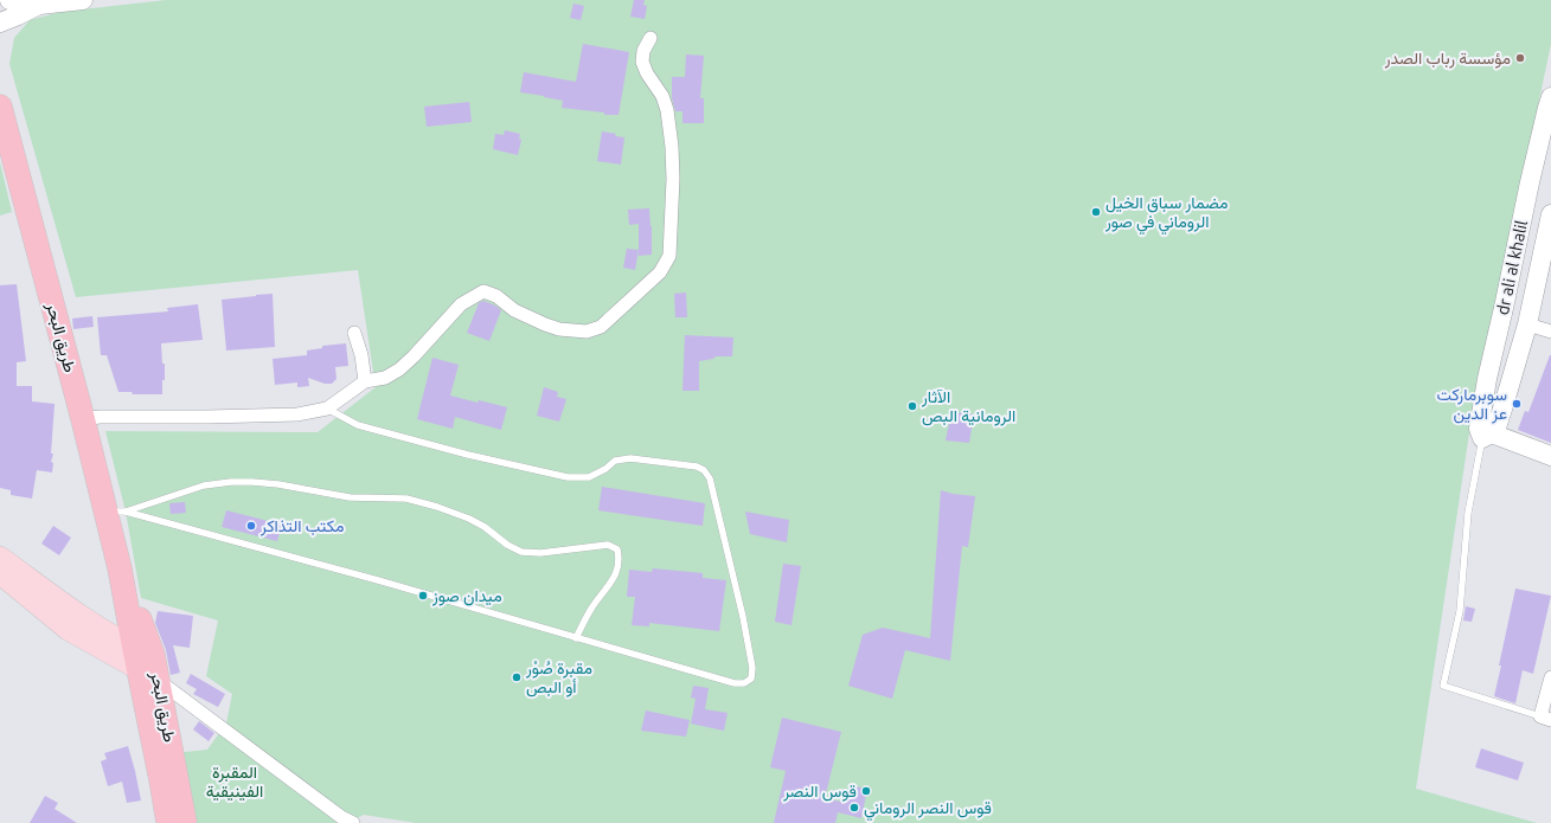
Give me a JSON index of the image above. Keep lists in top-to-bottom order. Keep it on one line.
{"streets":{"highway":["طريق البحر"],"street":["dr ali al khalil"]},"parks":["المقبرة الفينيقية"],"places":["مؤسسة رباب الصدر","مضمار سباق الخيل الروماني في صور","سوبرماركت عز الدين","الآثار الرومانية البص","مكتب التذاكر","ميدان صوز","مقبرة صُوْر أو البص","قوس النصر","قوس النصر الروماني"]}
